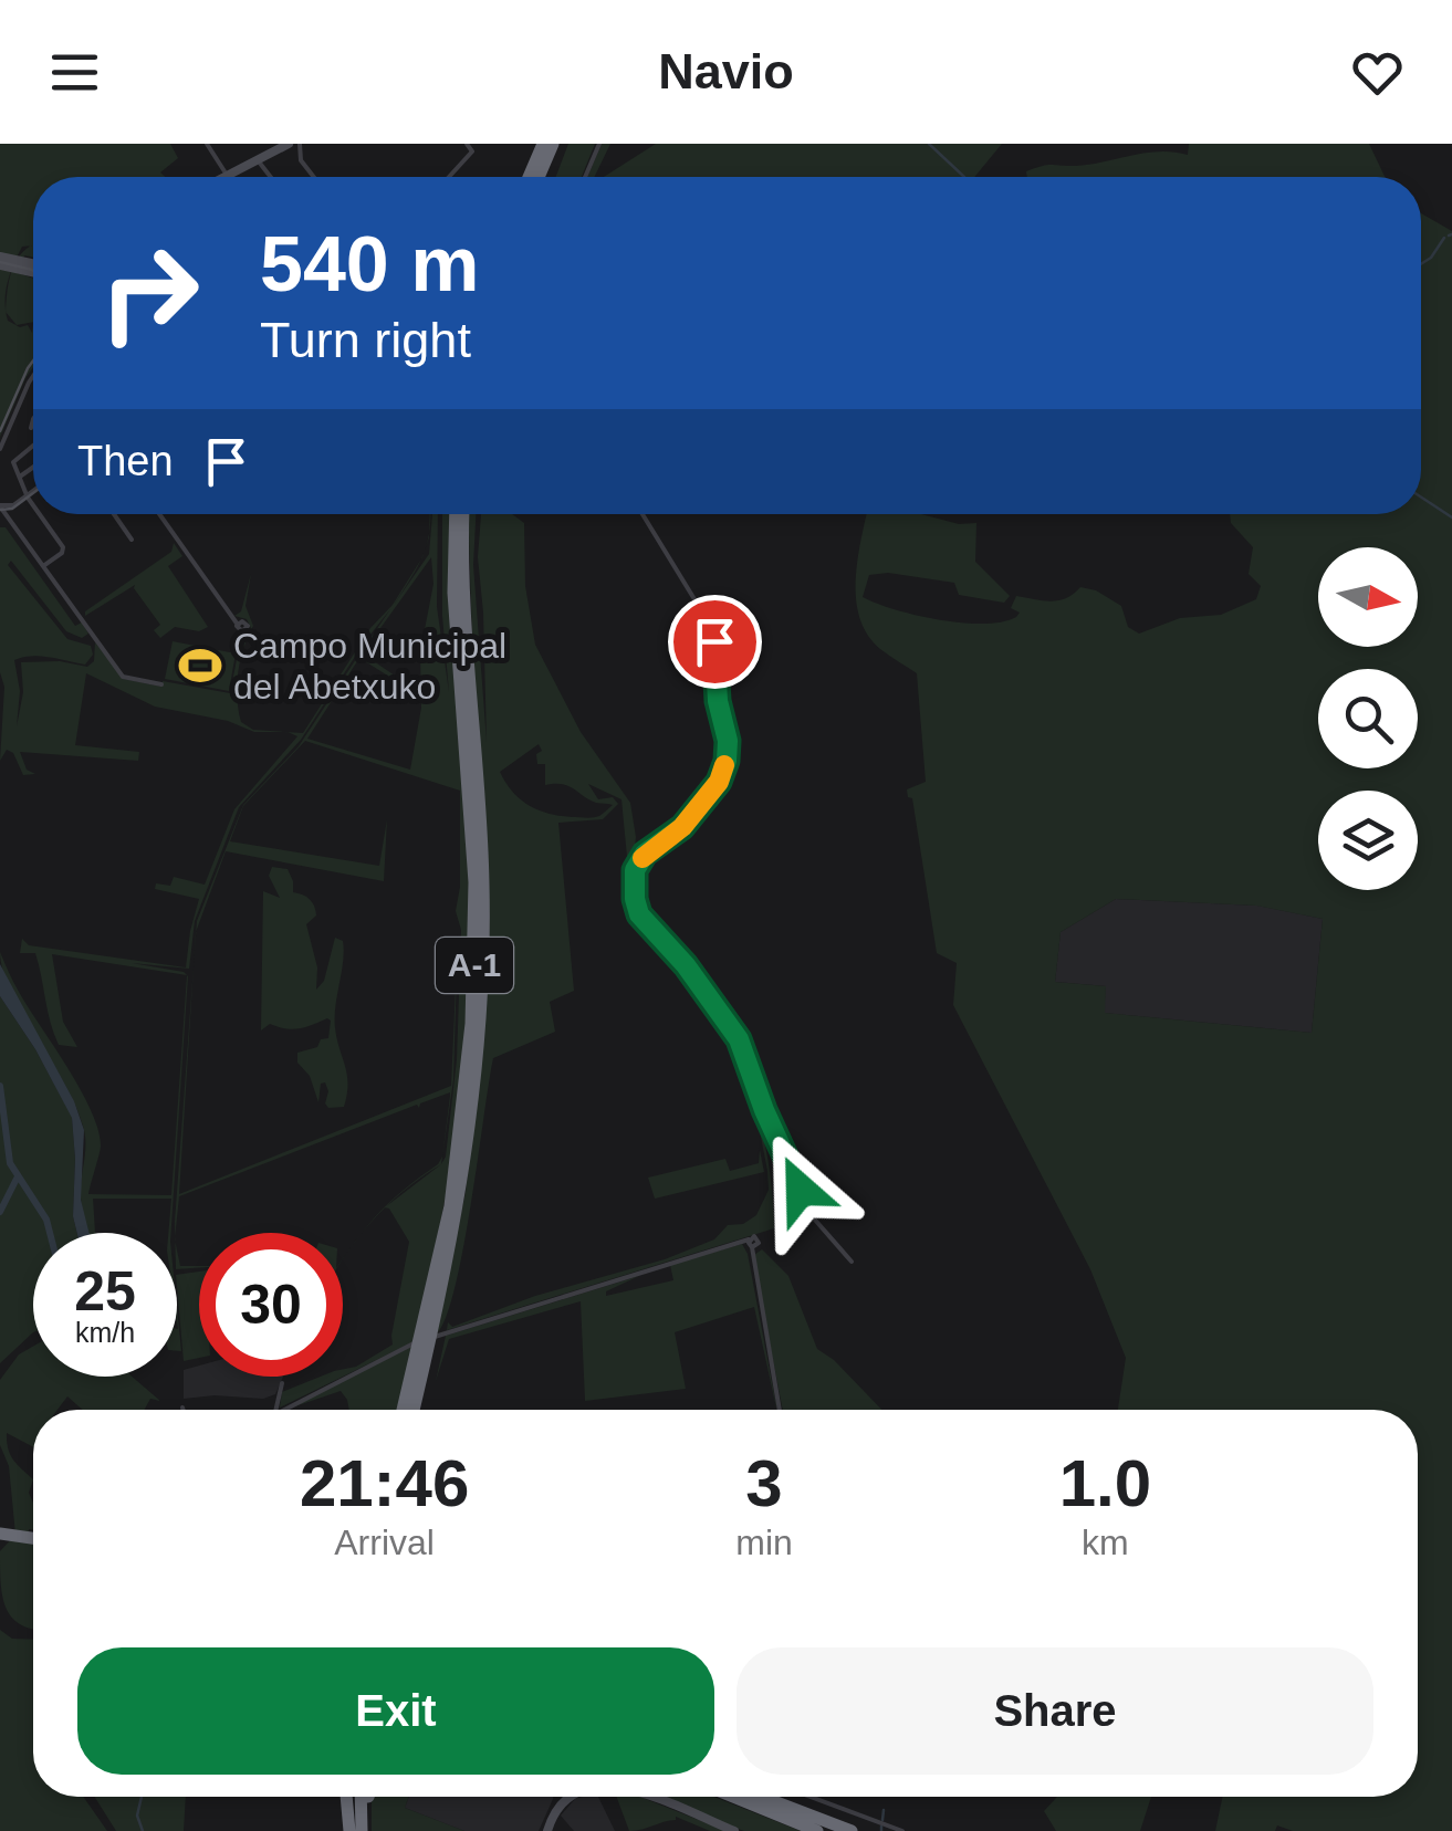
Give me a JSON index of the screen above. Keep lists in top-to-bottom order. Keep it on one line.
{"streets":{"highway":["A-1"]},"places":{"sports":["Campo Municipal del Abetxuko"]},"north":"right","page":{"header":"Navio","turn":["540 m","Turn right"],"then":"Then","speed":"25 km/h","limit":"30","eta":["21:46","Arrival","3","min","1.0","km"],"buttons":["Exit","Share"]}}
